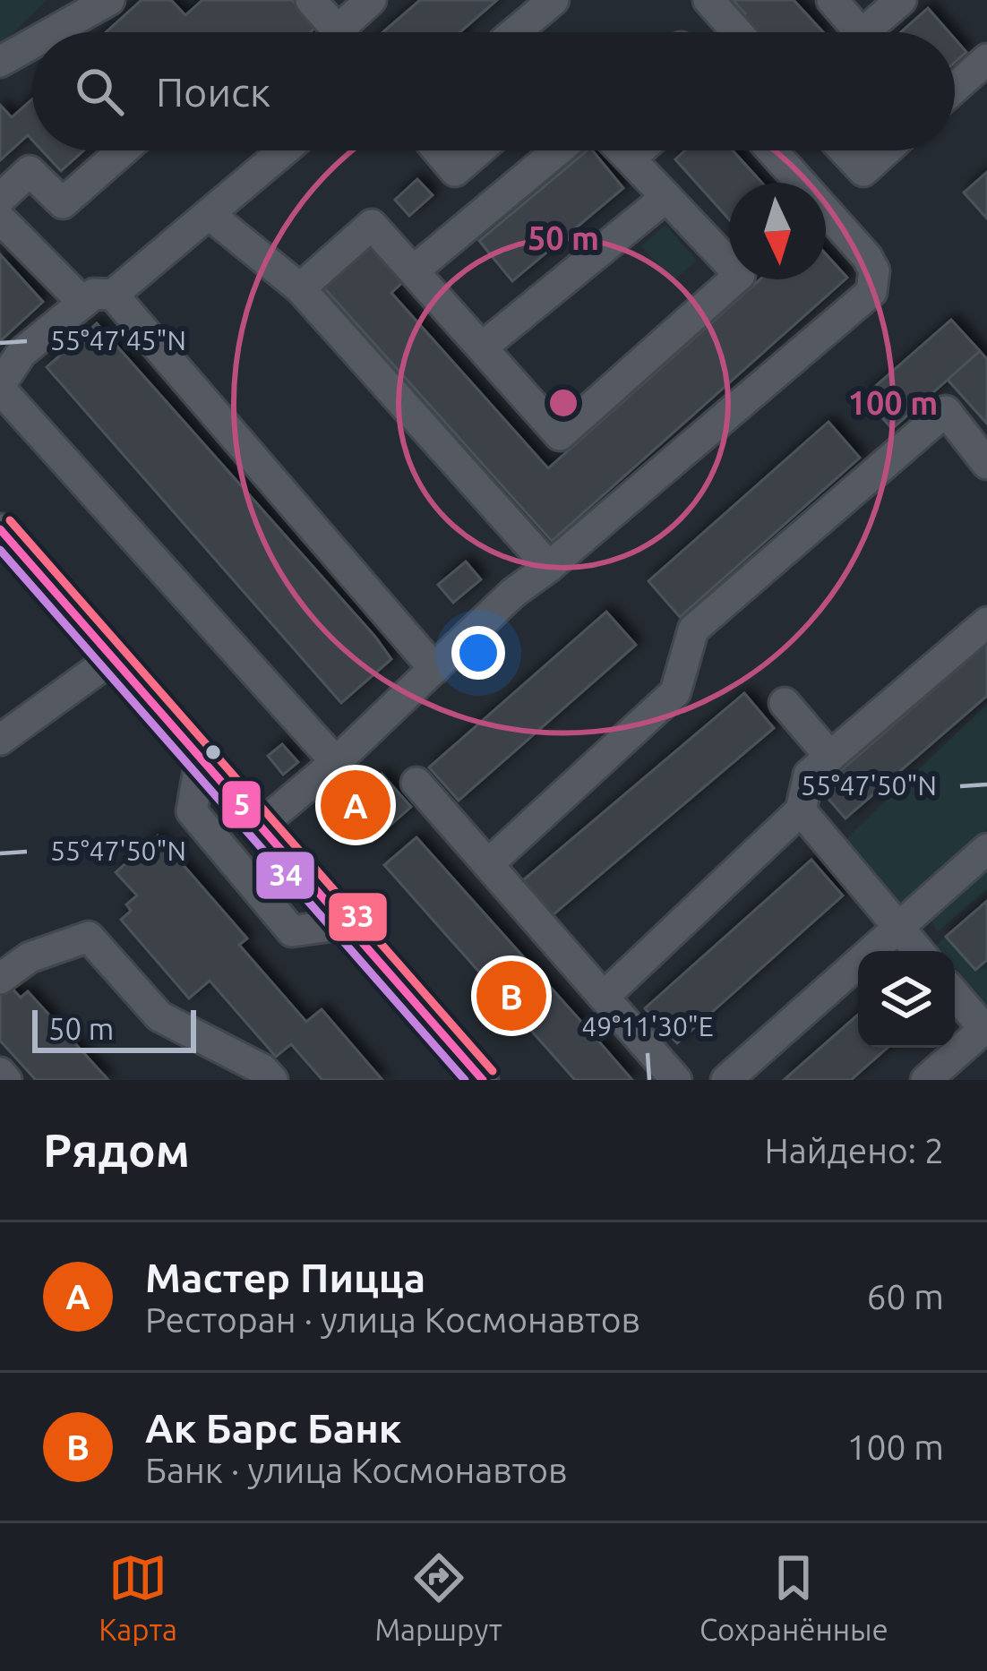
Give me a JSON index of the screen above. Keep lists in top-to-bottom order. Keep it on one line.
{"lines":["transit line 33","transit line 5","transit line 34"],"scale_bar":"50 m","north":"bottom","page":{"search":"Поиск","pins":["A","B"],"scale":"50 m","heading":["Рядом","Найдено: 2"],"list":[{"mark":"A","name":"Мастер Пицца","note":"Ресторан · улица Космонавтов","value":"60 m"},{"mark":"B","name":"Ак Барс Банк","note":"Банк · улица Космонавтов","value":"100 m"}],"nav":["Карта","Маршрут","Сохранённые"]},"coordinates":["55°47'45\"N","55°47'50\"N","49°11'30\"E"],"rings":["50 m","100 m"]}
